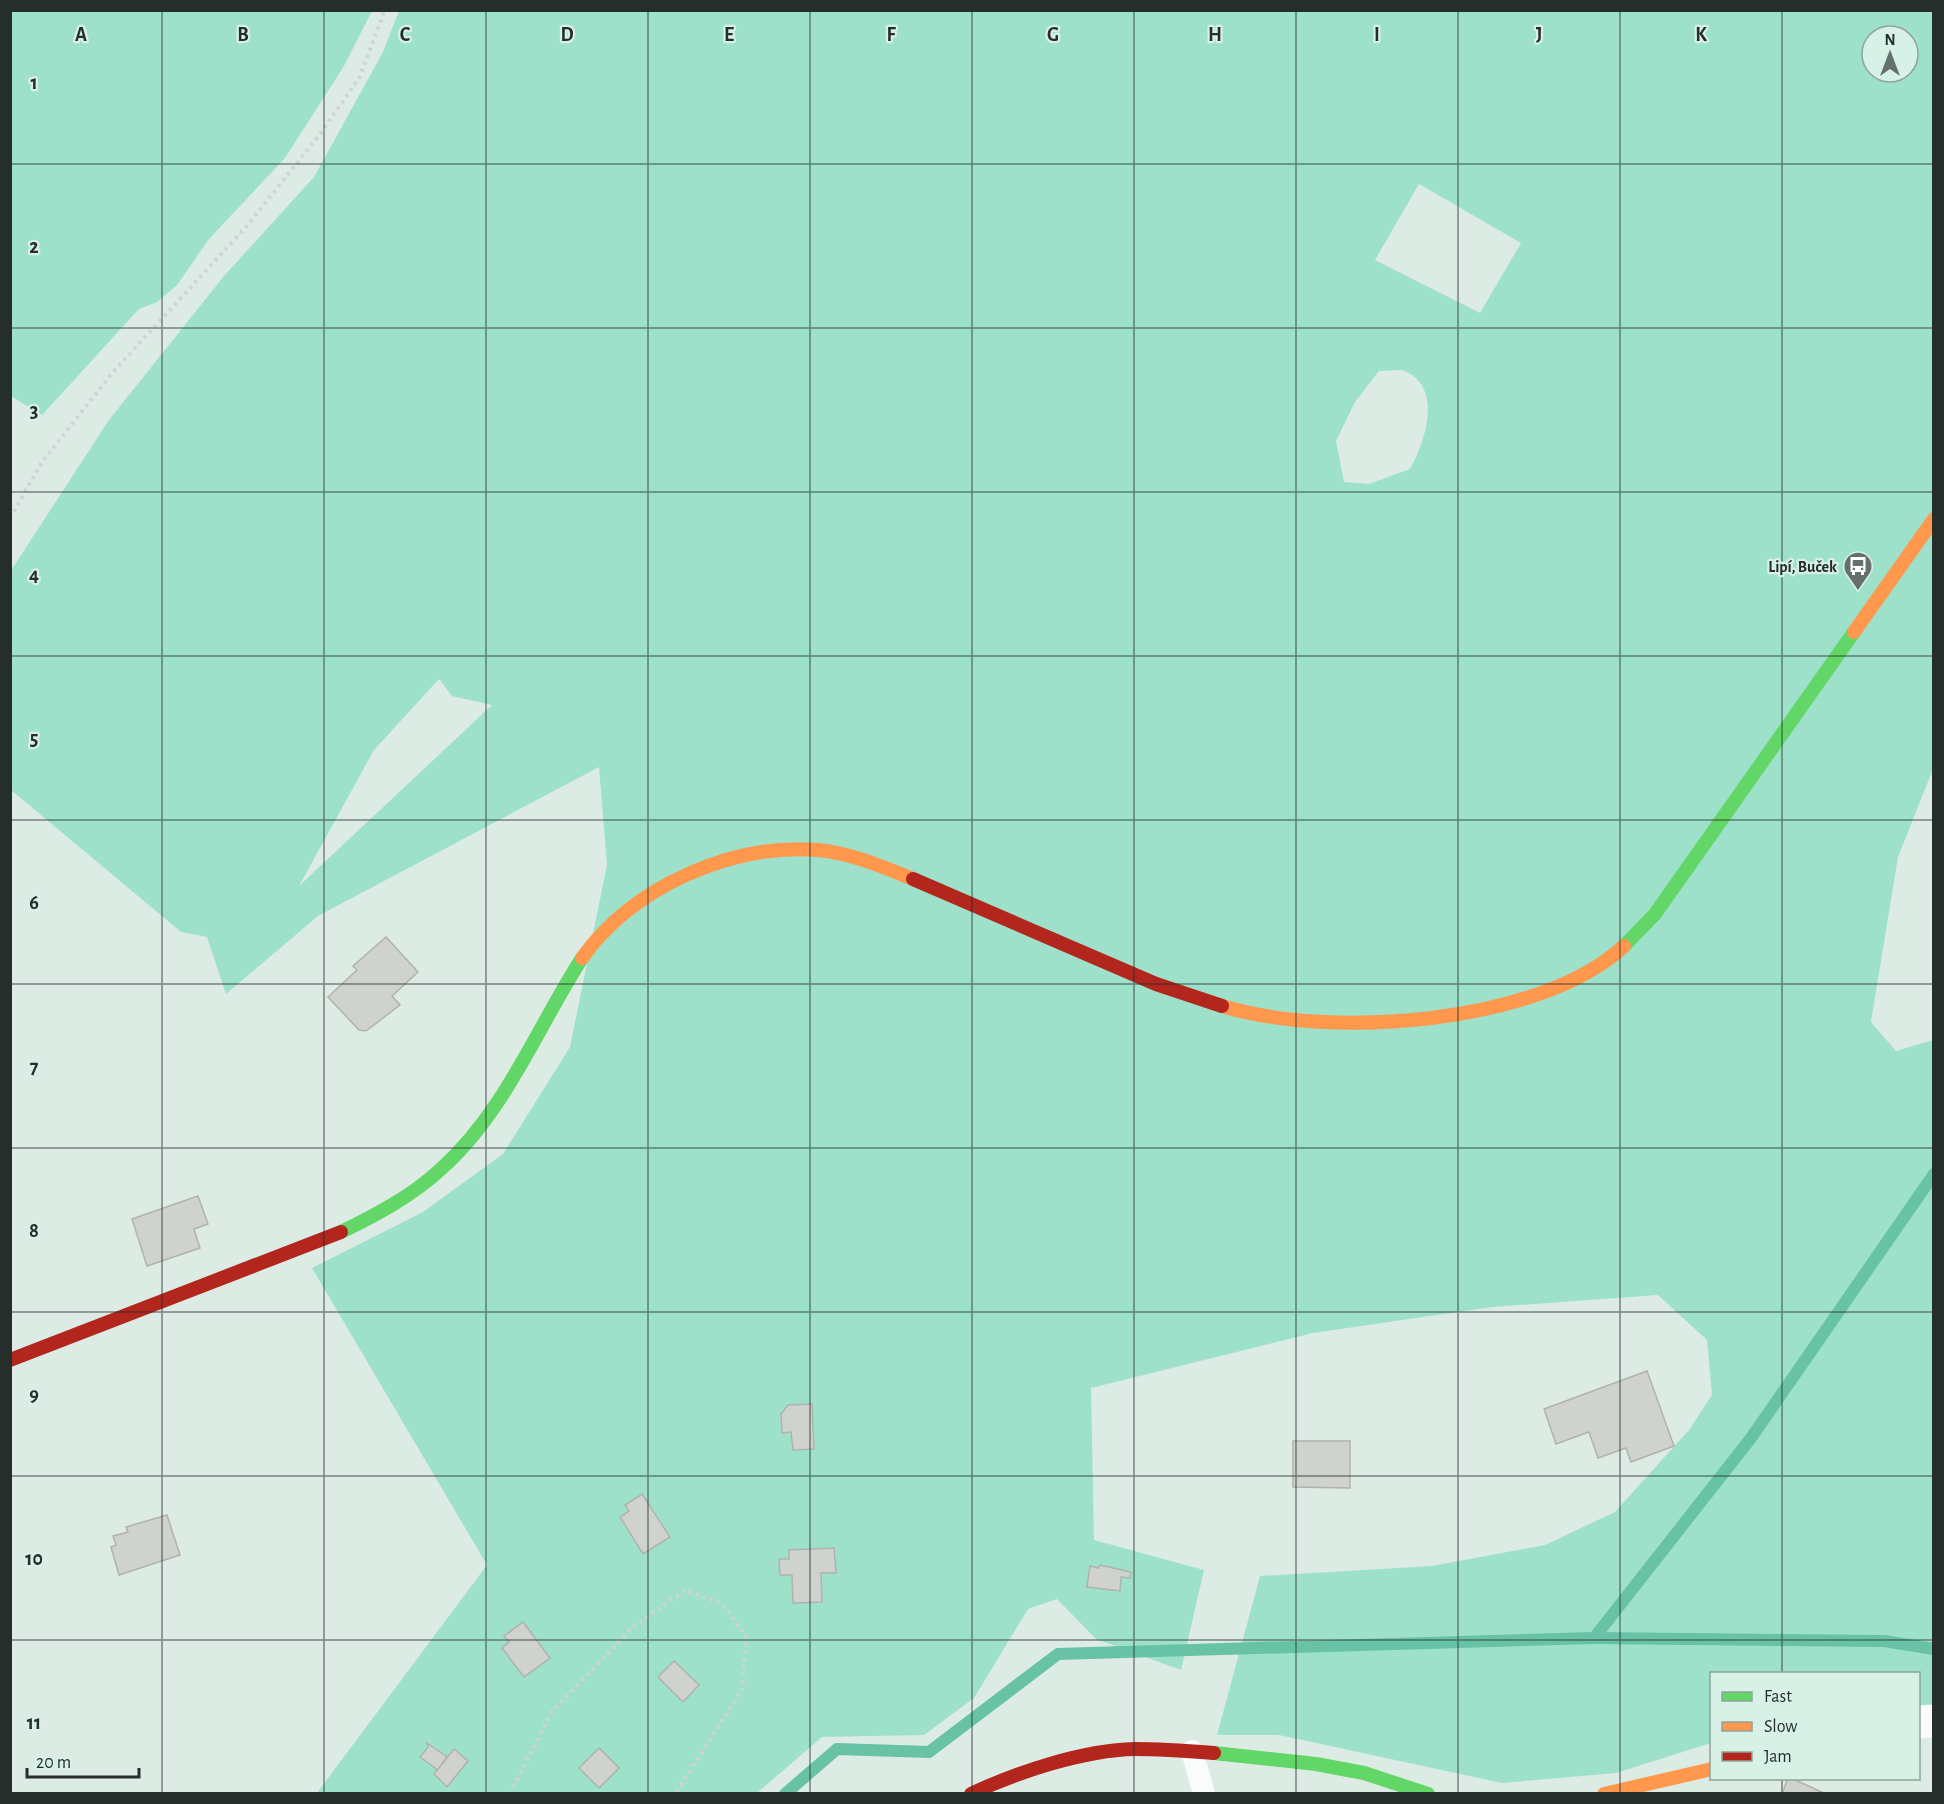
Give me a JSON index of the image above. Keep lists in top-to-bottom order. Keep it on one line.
{"places":{"bus stop":["Lipí, Buček"]},"legend":["Fast","Slow","Jam"],"scale_bar":"20 m","north":"top","grid":{"columns":["A","B","C","D","E","F","G","H","I","J","K"],"rows":["1","2","3","4","5","6","7","8","9","10","11"]}}
